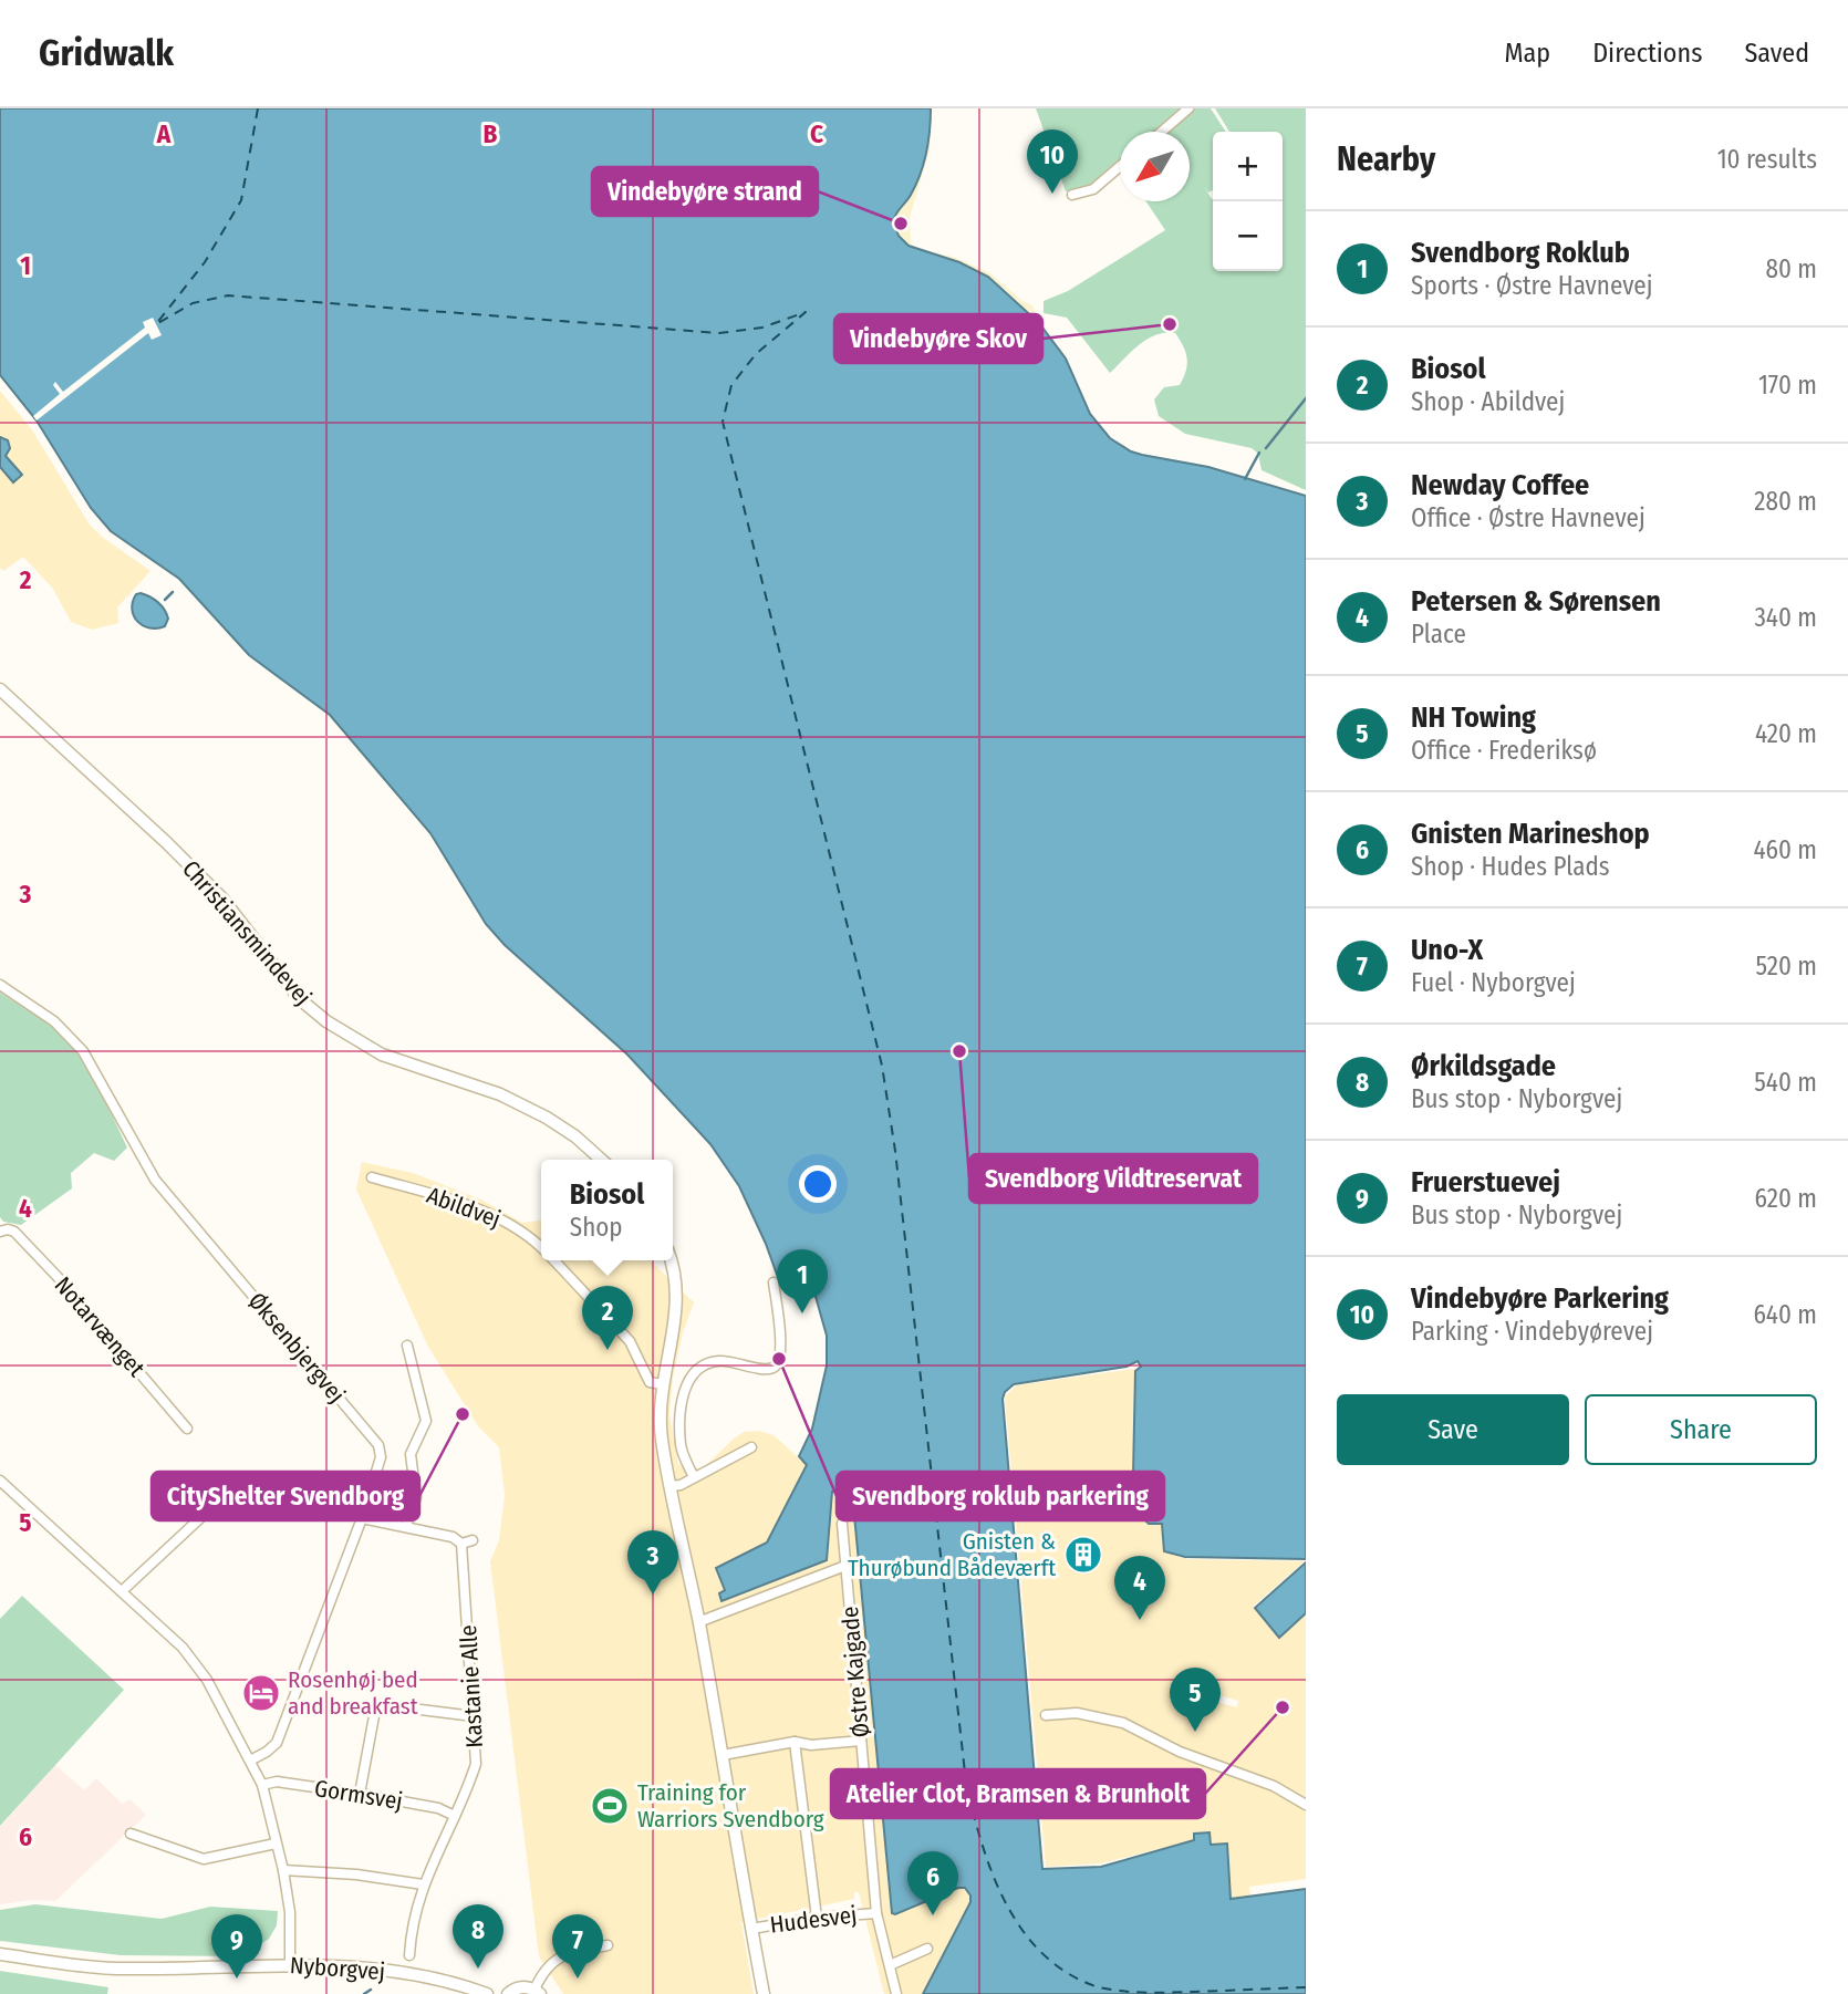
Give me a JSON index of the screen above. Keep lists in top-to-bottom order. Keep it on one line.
{"streets":{"street":["Christiansmindevej","Abildvej","Notarvænget","Øksenbjergvej","Østre Kajgade","Kastanie Alle","Gormsvej","Hudesvej","Nyborgvej"]},"crossings":[["Østre Kajgade","Hudesvej"],["Kastanie Alle","Gormsvej"]],"places":{"other":["Vindebyøre strand","Vindebyøre Skov","Svendborg Vildtreservat","Svendborg roklub parkering","CityShelter Svendborg","Atelier Clot, Bramsen & Brunholt"],"building":["Gnisten & Thurøbund Bådeværft"],"hotel":["Rosenhøj bed and breakfast"],"sports":["Training for Warriors Svendborg"]},"north":"bottom left","page":{"header":"Gridwalk","nav":["Map","Directions","Saved"],"heading":["Nearby","10 results"],"pins":["10","1","2","3","4","5","6","8","7","9"],"map_buttons":["+","−"],"list":[{"mark":"1","name":"Svendborg Roklub","note":"Sports · Østre Havnevej","value":"80 m"},{"mark":"2","name":"Biosol","note":"Shop · Abildvej","value":"170 m"},{"mark":"3","name":"Newday Coffee","note":"Office · Østre Havnevej","value":"280 m"},{"mark":"4","name":"Petersen & Sørensen","note":"Place","value":"340 m"},{"mark":"5","name":"NH Towing","note":"Office · Frederiksø","value":"420 m"},{"mark":"6","name":"Gnisten Marineshop","note":"Shop · Hudes Plads","value":"460 m"},{"mark":"7","name":"Uno-X","note":"Fuel · Nyborgvej","value":"520 m"},{"mark":"8","name":"Ørkildsgade","note":"Bus stop · Nyborgvej","value":"540 m"},{"mark":"9","name":"Fruerstuevej","note":"Bus stop · Nyborgvej","value":"620 m"},{"mark":"10","name":"Vindebyøre Parkering","note":"Parking · Vindebyørevej","value":"640 m"}],"popup":["Biosol","Shop"],"buttons":["Save","Share"]},"grid":{"columns":["A","B","C"],"rows":["1","2","3","4","5","6"]}}
